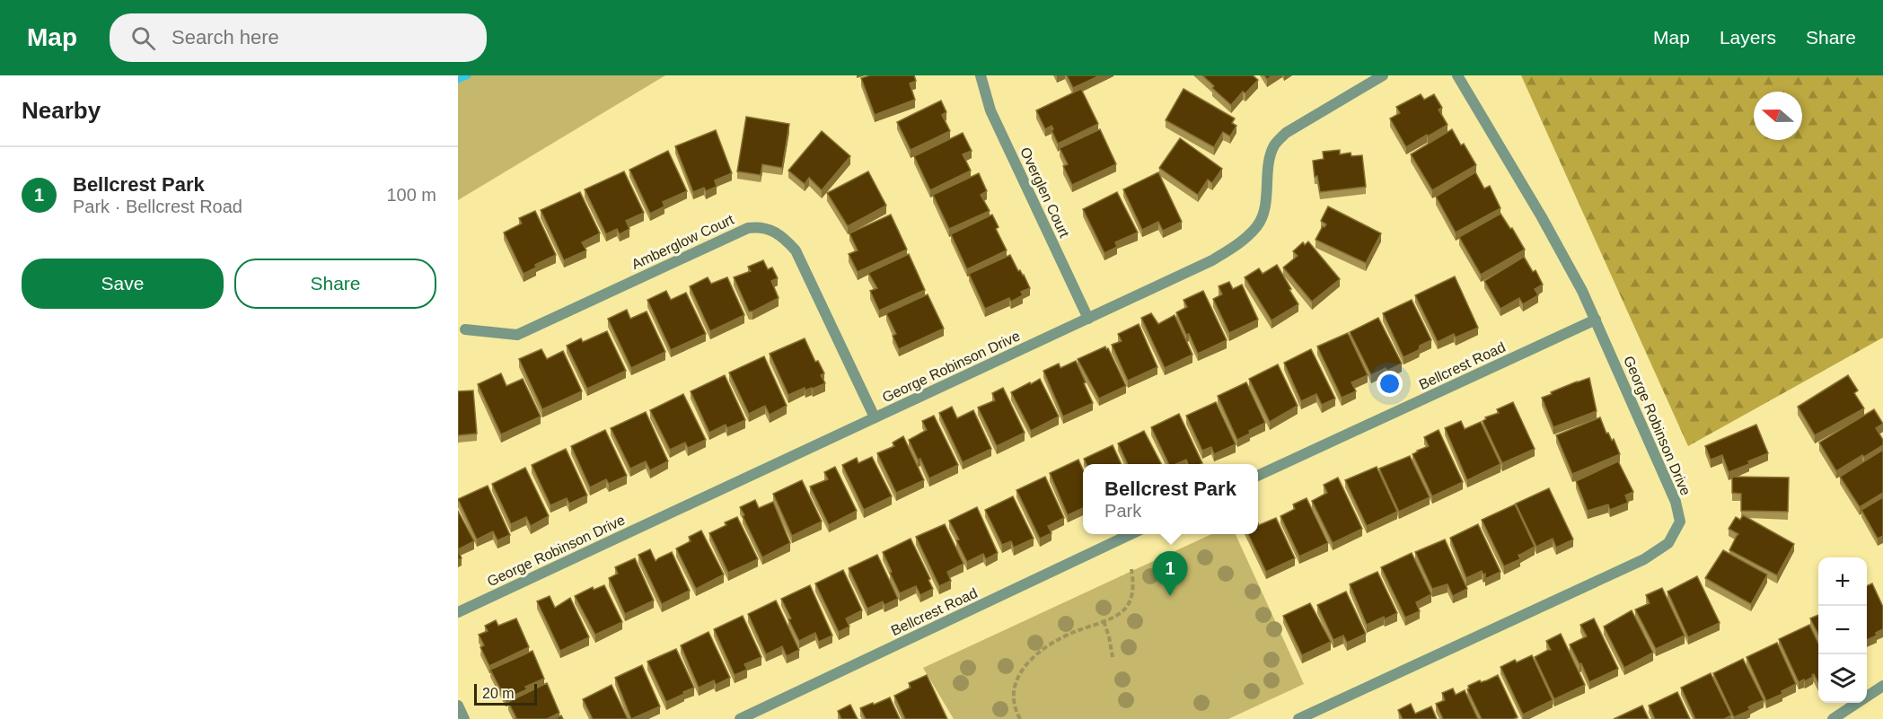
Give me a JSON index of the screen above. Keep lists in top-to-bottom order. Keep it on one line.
{"streets":{"street":["Overglen Court","Amberglow Court","Bellcrest Road","George Robinson Drive"]},"crossings":[["Overglen Court","George Robinson Drive"],["Amberglow Court","George Robinson Drive"],["Bellcrest Road","George Robinson Drive"]],"scale_bar":"20 m","north":"left","page":{"header":"Map","search":"Search here","nav":["Map","Layers","Share"],"heading":"Nearby","list":[{"mark":"1","name":"Bellcrest Park","note":"Park · Bellcrest Road","value":"100 m"}],"buttons":["Save","Share"],"popup":["Bellcrest Park","Park"],"pins":"1","map_buttons":["+","−"],"scale":"20 m"}}
